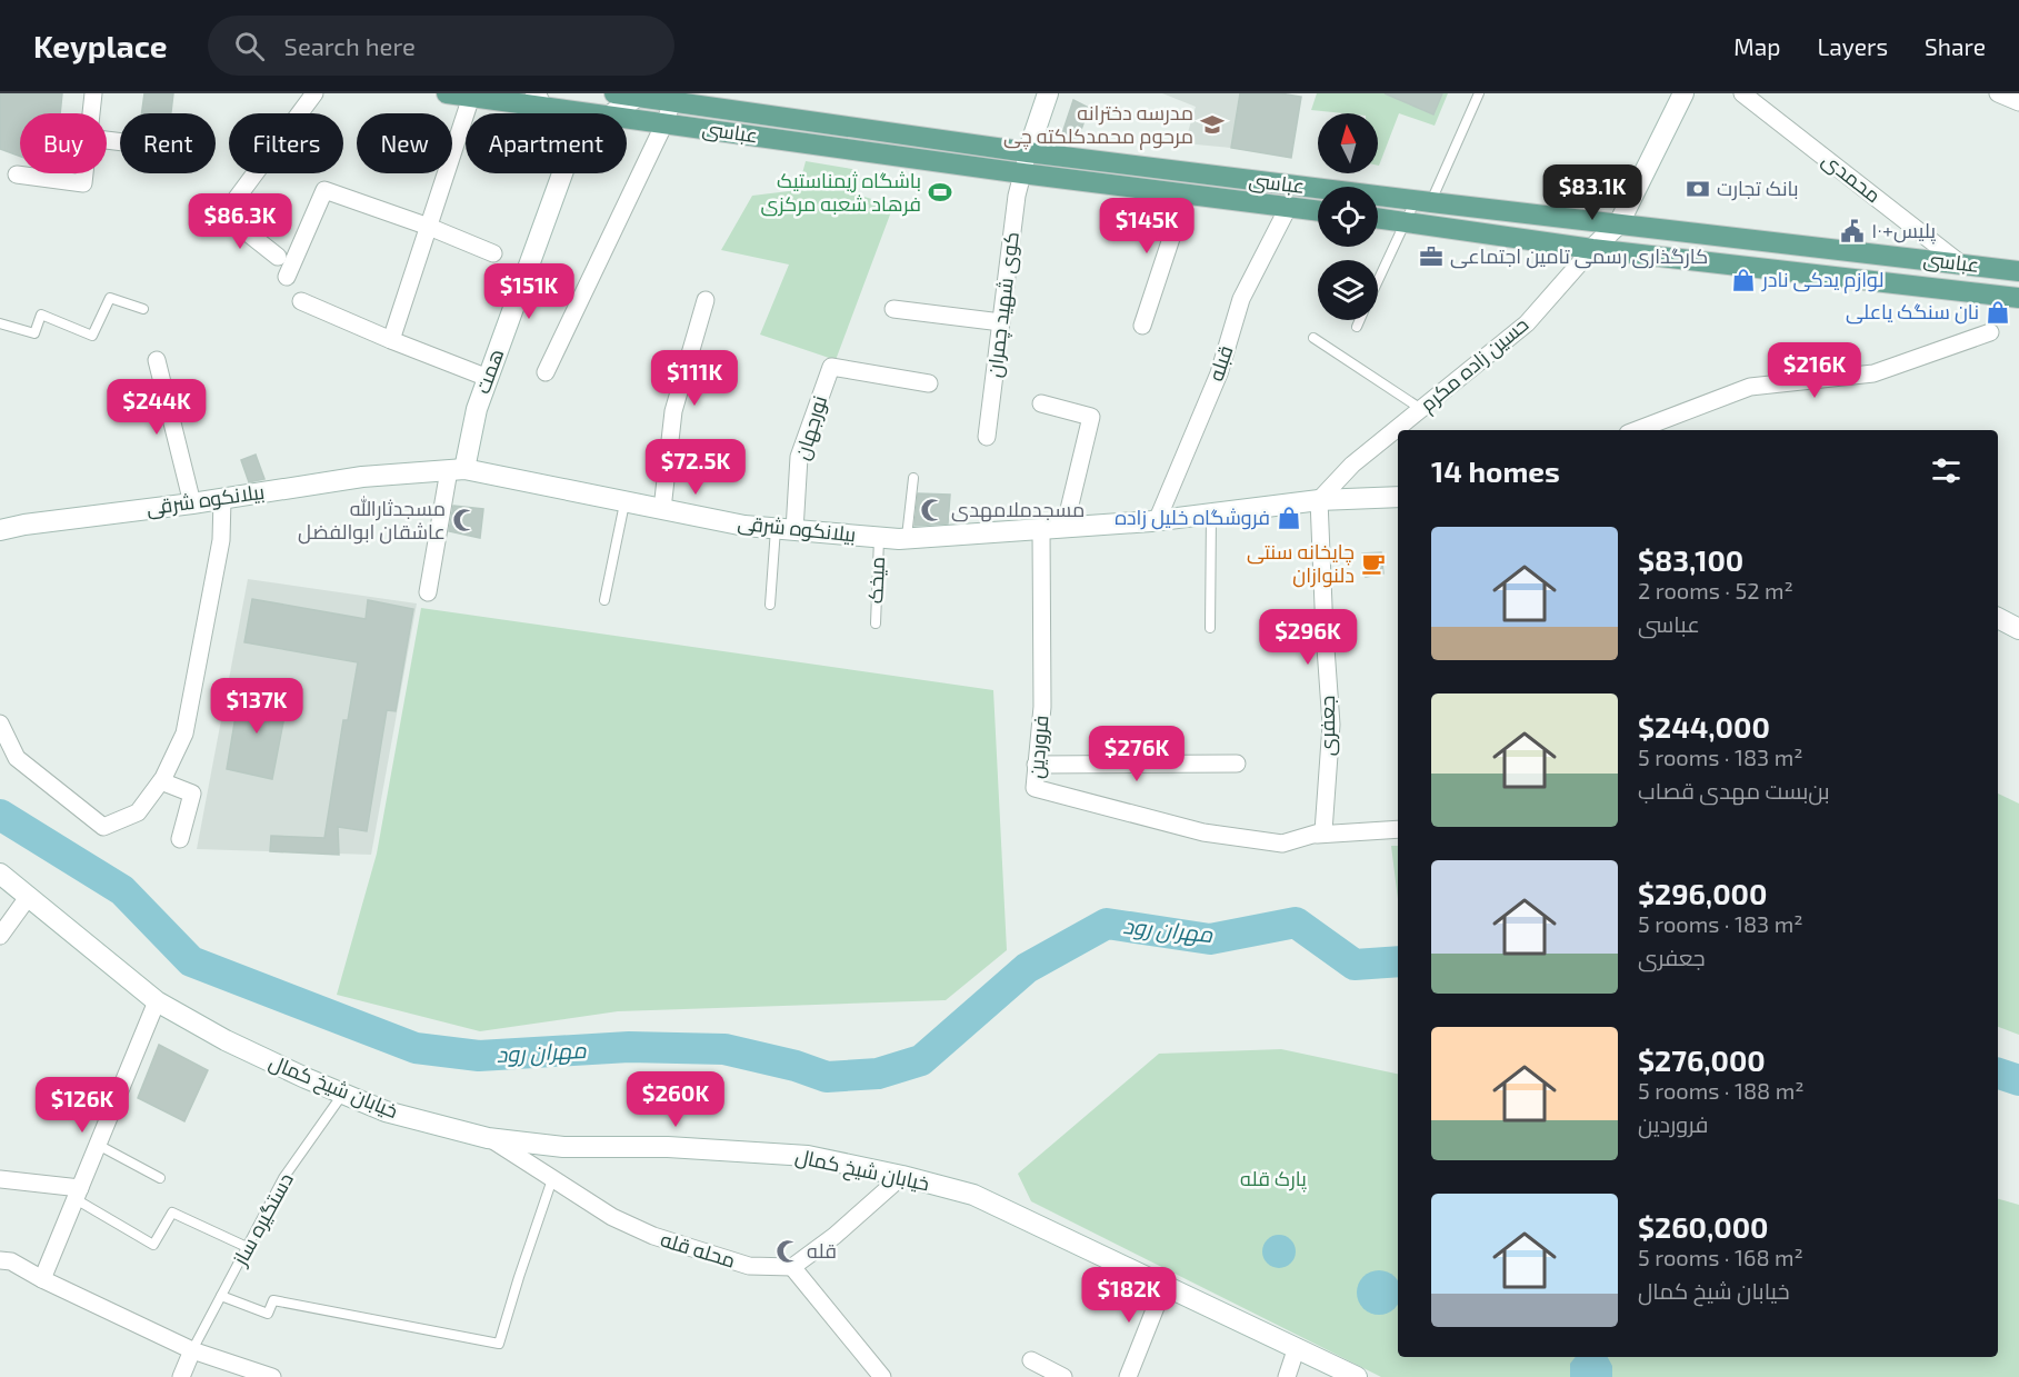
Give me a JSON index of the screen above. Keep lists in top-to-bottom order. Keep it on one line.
{"streets":{"main road":["عباسى"],"street":["محمدی","کوی شهید چمران","قبله","حسین زاده مکرم","همت","نورجهان","بیلانکوه شرقی","جعفری","فروردین","خیابان شیخ کمال","محله قله"],"lane":["میخک","دستگیره ساز"]},"crossings":[["عباسى","محمدی"],["عباسى","کوی شهید چمران"],["عباسى","قبله"],["عباسى","حسین زاده مکرم"],["عباسى","همت"],["قبله","بیلانکوه شرقی"],["حسین زاده مکرم","بیلانکوه شرقی"],["حسین زاده مکرم","جعفری"],["همت","بیلانکوه شرقی"],["نورجهان","بیلانکوه شرقی"],["بیلانکوه شرقی","میخک"],["بیلانکوه شرقی","جعفری"],["بیلانکوه شرقی","فروردین"],["جعفری","فروردین"],["خیابان شیخ کمال","دستگیره ساز"],["خیابان شیخ کمال","محله قله"]],"water":["مهران رود"],"parks":["پارک قله"],"places":{"school or university":["مدرسه دخترانه مرحوم محمدکلکته چی"],"bank":["بانک تجارت"],"sports":["باشگاه ژیمناستیک فرهاد شعبه مرکزی"],"public building":["پلیس+۱۰"],"office":["کارگذاری رسمی تامین اجتماعی"],"shop":["لوازم یدکی نادر","نان سنگک یاعلی","فروشگاه خلیل زاده"],"mosque":["مسجدملامهدی","مسجدثارالله عاشقان ابوالفضل","قله"],"cafe":["چایخانه سنتی دلنوازان"]},"north":"top","page":{"header":"Keyplace","search":"Search here","nav":["Map","Layers","Share"],"chip":["Buy","Rent","Filters","New","Apartment"],"price":["$83.1K","$86.3K","$145K","$151K","$216K","$111K","$244K","$72.5K","$296K","$137K","$276K","$260K","$126K","$182K"],"heading":"14 homes","list":[{"name":"$83,100","note":"2 rooms · 52 m² · عباسى"},{"name":"$244,000","note":"5 rooms · 183 m² · بن‌بست مهدی قصاب"},{"name":"$296,000","note":"5 rooms · 183 m² · جعفری"},{"name":"$276,000","note":"5 rooms · 188 m² · فروردین"},{"name":"$260,000","note":"5 rooms · 168 m² · خیابان شیخ کمال"}]}}
